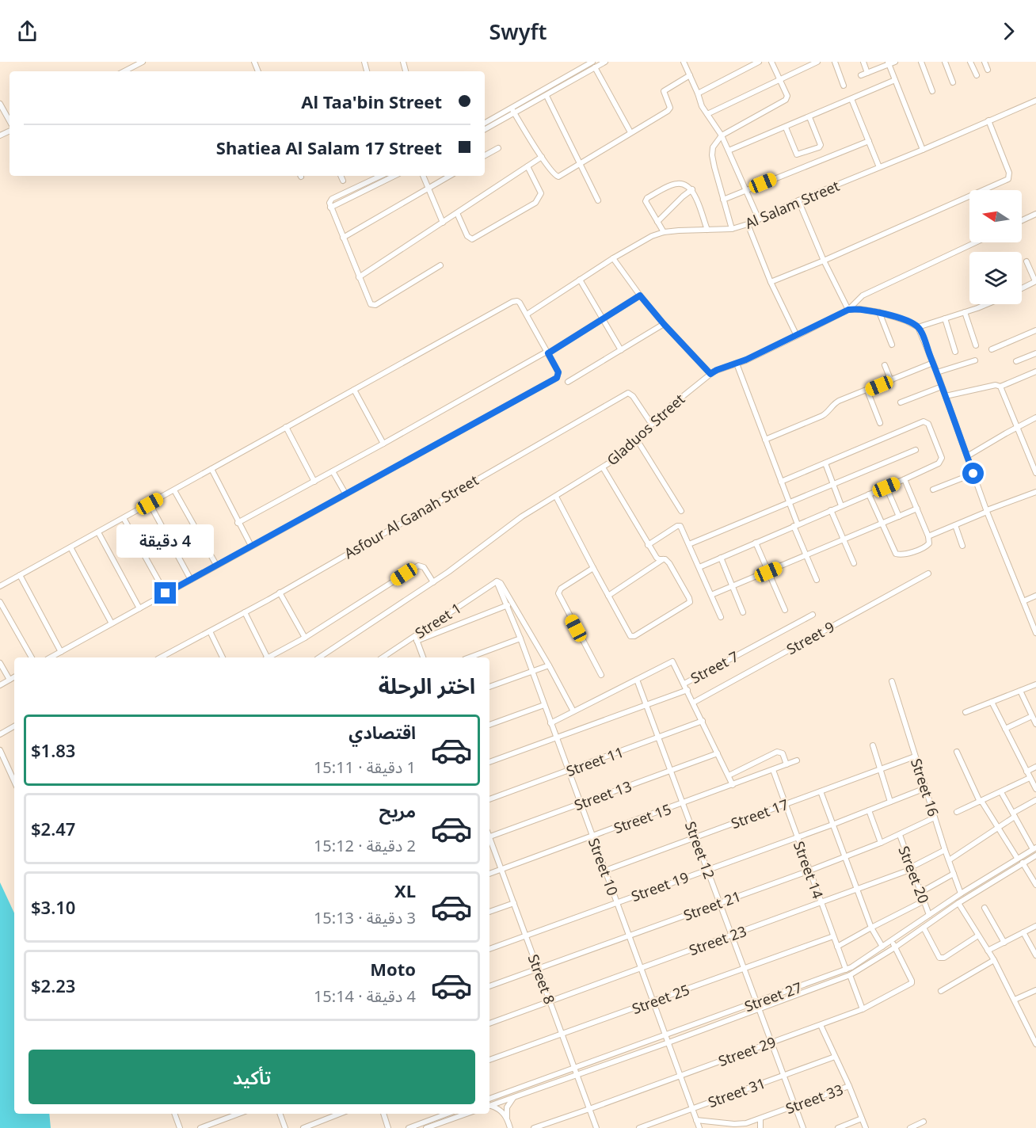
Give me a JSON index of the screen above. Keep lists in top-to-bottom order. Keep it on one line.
{"streets":{"street":["Al Salam Street","Gladuos Street","Asfour Al Ganah Street","Street 1","Street 9","Street 7","Street 11","Street 16","Street 13","Street 17","Street 15","Street 12","Street 10","Street 14","Street 20","Street 19","Street 21","Street 23","Street 8","Street 27","Street 25","Street 29","Street 31","Street 33"]},"crossings":[["Gladuos Street","Asfour Al Ganah Street"],["Street 1","Street 10"],["Street 7","Street 12"],["Street 7","Street 10"],["Street 11","Street 12"],["Street 11","Street 10"],["Street 16","Street 17"],["Street 16","Street 19"],["Street 16","Street 21"],["Street 16","Street 23"],["Street 16","Street 27"],["Street 13","Street 12"],["Street 13","Street 10"],["Street 17","Street 12"],["Street 17","Street 10"],["Street 17","Street 14"],["Street 15","Street 12"],["Street 15","Street 10"],["Street 15","Street 14"],["Street 15","Street 8"],["Street 12","Street 19"],["Street 12","Street 21"],["Street 12","Street 23"],["Street 12","Street 27"],["Street 12","Street 25"],["Street 12","Street 29"],["Street 12","Street 31"],["Street 12","Street 33"],["Street 10","Street 19"],["Street 10","Street 21"],["Street 10","Street 23"],["Street 10","Street 27"],["Street 10","Street 25"],["Street 10","Street 29"],["Street 10","Street 31"],["Street 10","Street 33"],["Street 14","Street 19"],["Street 14","Street 21"],["Street 14","Street 23"],["Street 14","Street 27"],["Street 14","Street 25"],["Street 20","Street 21"],["Street 20","Street 23"],["Street 20","Street 27"],["Street 19","Street 8"],["Street 21","Street 8"],["Street 23","Street 8"],["Street 8","Street 27"],["Street 8","Street 25"],["Street 8","Street 29"],["Street 27","Street 29"]],"north":"left","page":{"header":"Swyft","banner":["Al Taa'bin Street","Shatiea Al Salam 17 Street"],"bubble":"4 دقيقة","heading":"اختر الرحلة","list":[{"name":"اقتصادي","note":"1 دقيقة · 15:11","value":"$1.83"},{"name":"مريح","note":"2 دقيقة · 15:12","value":"$2.47"},{"name":"XL","note":"3 دقيقة · 15:13","value":"$3.10"},{"name":"Moto","note":"4 دقيقة · 15:14","value":"$2.23"}],"buttons":"تأكيد"}}
